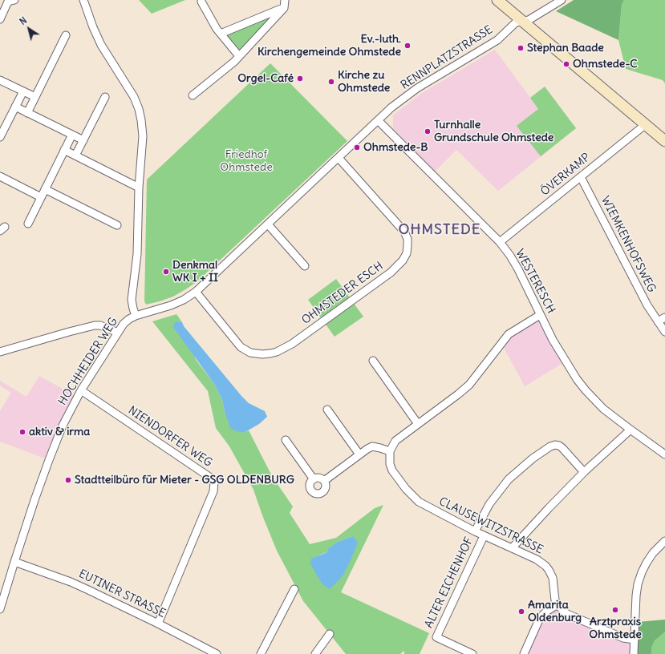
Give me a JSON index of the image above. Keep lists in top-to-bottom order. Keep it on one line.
{"streets":{"street":["RENNPLATZSTRASSE","ÖVERKAMP","WIEMKENHOFSWEG","WESTERESCH","OHMSTEDER ESCH","HOCHHEIDER WEG","NIENDORFER WEG","CLAUSEWITZSTRASSE","ALTER EICHENHOF","EUTINER STRASSE"]},"crossings":[["RENNPLATZSTRASSE","WESTERESCH"],["RENNPLATZSTRASSE","OHMSTEDER ESCH"],["RENNPLATZSTRASSE","HOCHHEIDER WEG"],["ÖVERKAMP","WIEMKENHOFSWEG"],["ÖVERKAMP","WESTERESCH"],["HOCHHEIDER WEG","NIENDORFER WEG"],["HOCHHEIDER WEG","EUTINER STRASSE"],["NIENDORFER WEG","EUTINER STRASSE"],["CLAUSEWITZSTRASSE","ALTER EICHENHOF"]],"districts":["OHMSTEDE"],"parks":["Friedhof Ohmstede"],"places":["Ev.-luth. Kirchengemeinde Ohmstede","Stephan Baade","Ohmstede-C","Orgel-Café","Kirche zu Ohmstede","Turnhalle Grundschule Ohmstede","Ohmstede-B","Denkmal WK I + II","aktiv & irma","Stadtteilbüro für Mieter - GSG OLDENBURG","Arztpraxis Ohmstede","Amarita Oldenburg"],"north":"top left"}
